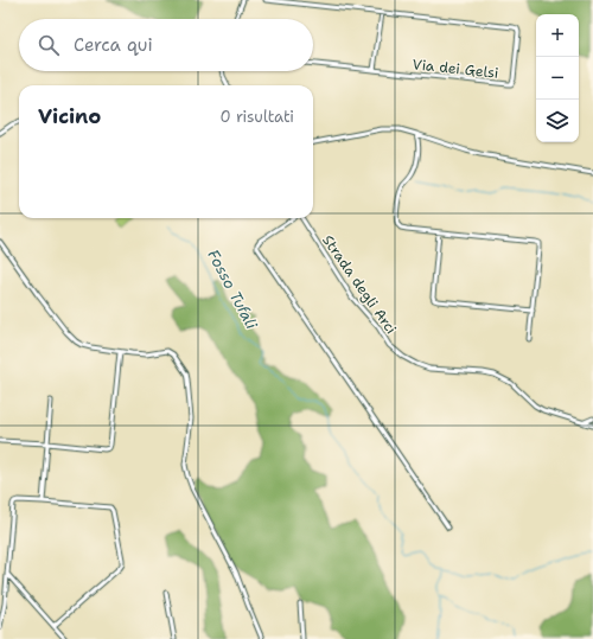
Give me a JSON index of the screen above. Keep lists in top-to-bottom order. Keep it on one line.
{"streets":{"street":["Via dei Gelsi","Strada degli Arci"]},"water":["Fosso Tufali"],"page":{"map_buttons":["+","−"],"search":"Cerca qui","heading":["Vicino","0 risultati"]}}
